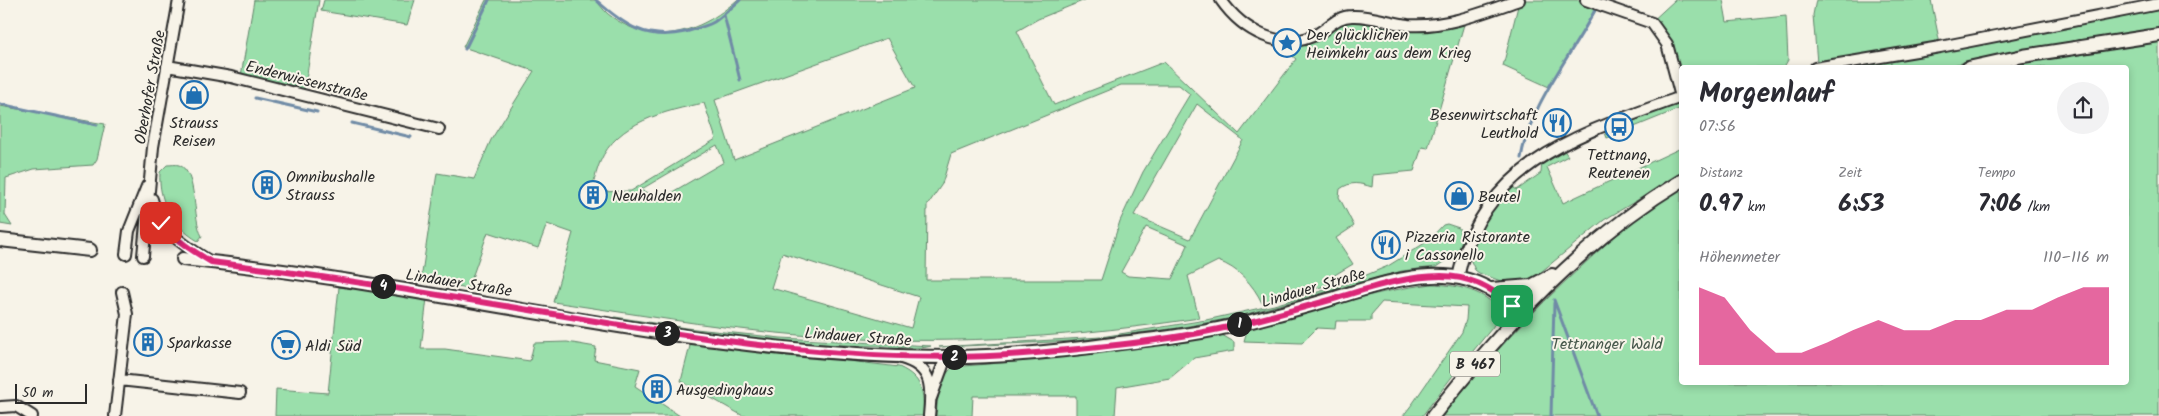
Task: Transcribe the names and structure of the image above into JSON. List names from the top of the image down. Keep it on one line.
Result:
{"streets":{"main road":["Lindauer Straße","B 467"],"street":["Enderwiesenstraße","Oberhofer Straße"]},"crossings":[["Enderwiesenstraße","Oberhofer Straße"],["Oberhofer Straße","Lindauer Straße"],["Lindauer Straße","B 467"]],"parks":["Tettnanger Wald"],"places":{"place":["Der glücklichen Heimkehr aus dem Krieg"],"shop":["Strauss Reisen","Beutel"],"restaurant":["Besenwirtschaft Leuthold","Pizzeria Ristorante i Cassonello"],"bus stop":["Tettnang, Reutenen"],"building":["Omnibushalle Strauss","Neuhalden","Sparkasse","Ausgedinghaus"],"supermarket":["Aldi Süd"]},"scale_bar":"50 m","page":{"heading":["Morgenlauf","07:56"],"stats":[["Distanz","0.97 km"],["Zeit","6:53"],["Tempo","7:06 /km"]],"chart":["Höhenmeter","110–116 m"],"pins":["4","1","3","2"],"scale":"50 m"}}
